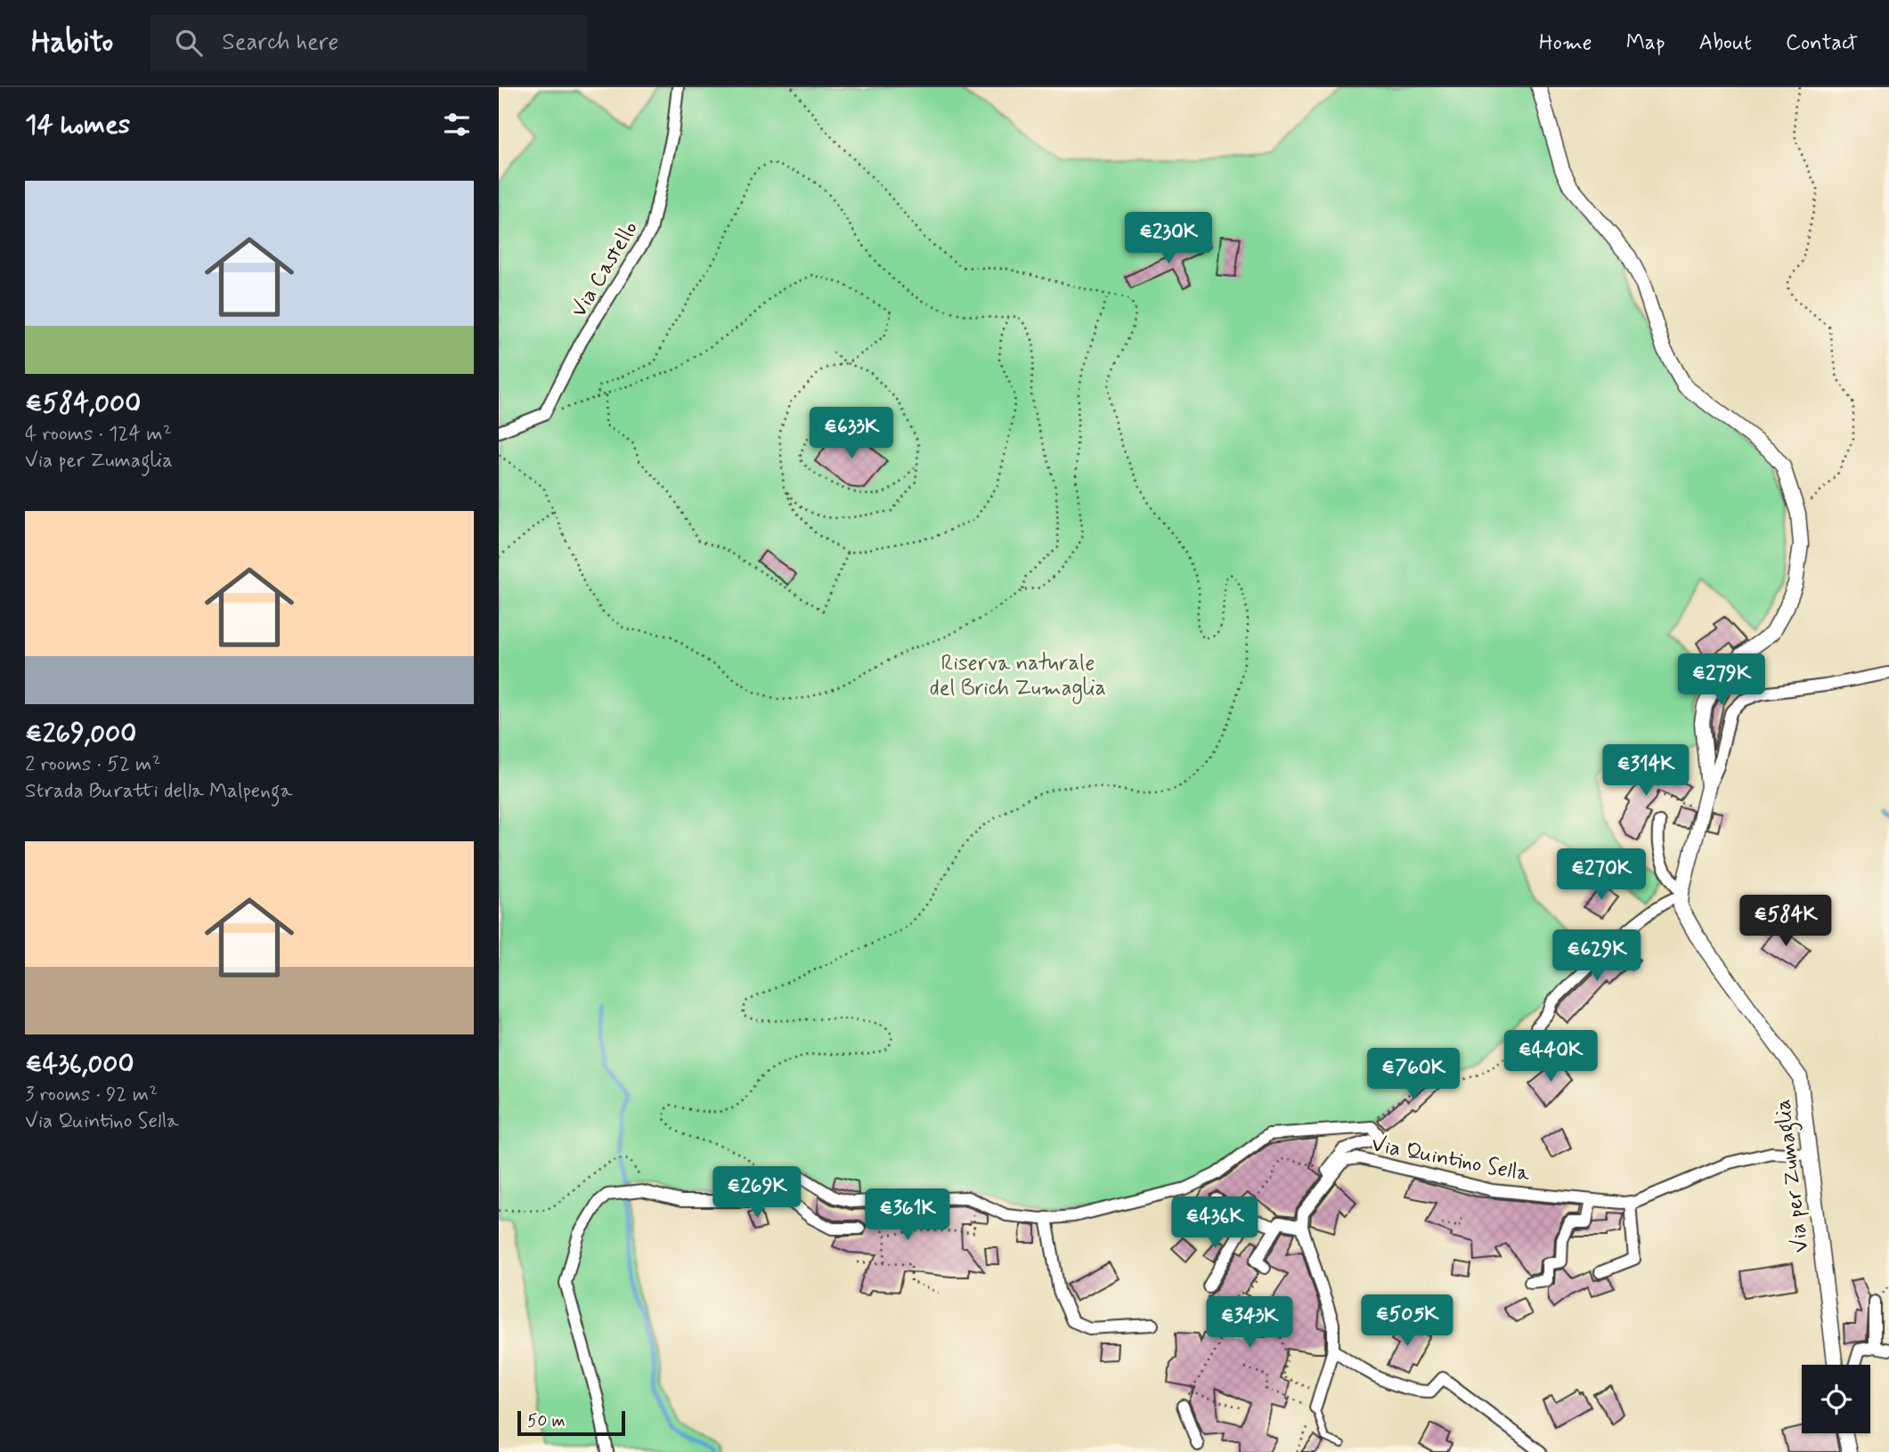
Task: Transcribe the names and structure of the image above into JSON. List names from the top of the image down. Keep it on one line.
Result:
{"streets":{"street":["Via Castello","Via Quintino Sella","Via per Zumaglia"]},"crossings":[["Via Quintino Sella","Via per Zumaglia"]],"parks":["Riserva naturale del Brich Zumaglia"],"scale_bar":"50 m","page":{"header":"Habito","search":"Search here","nav":["Home","Map","About","Contact"],"heading":"14 homes","list":[{"name":"€584,000","note":"4 rooms · 124 m² · Via per Zumaglia"},{"name":"€269,000","note":"2 rooms · 52 m² · Strada Buratti della Malpenga"},{"name":"€436,000","note":"3 rooms · 92 m² · Via Quintino Sella"}],"price":["€230K","€633K","€279K","€314K","€270K","€584K","€629K","€440K","€760K","€269K","€361K","€436K","€505K","€343K"],"scale":"50 m"}}
